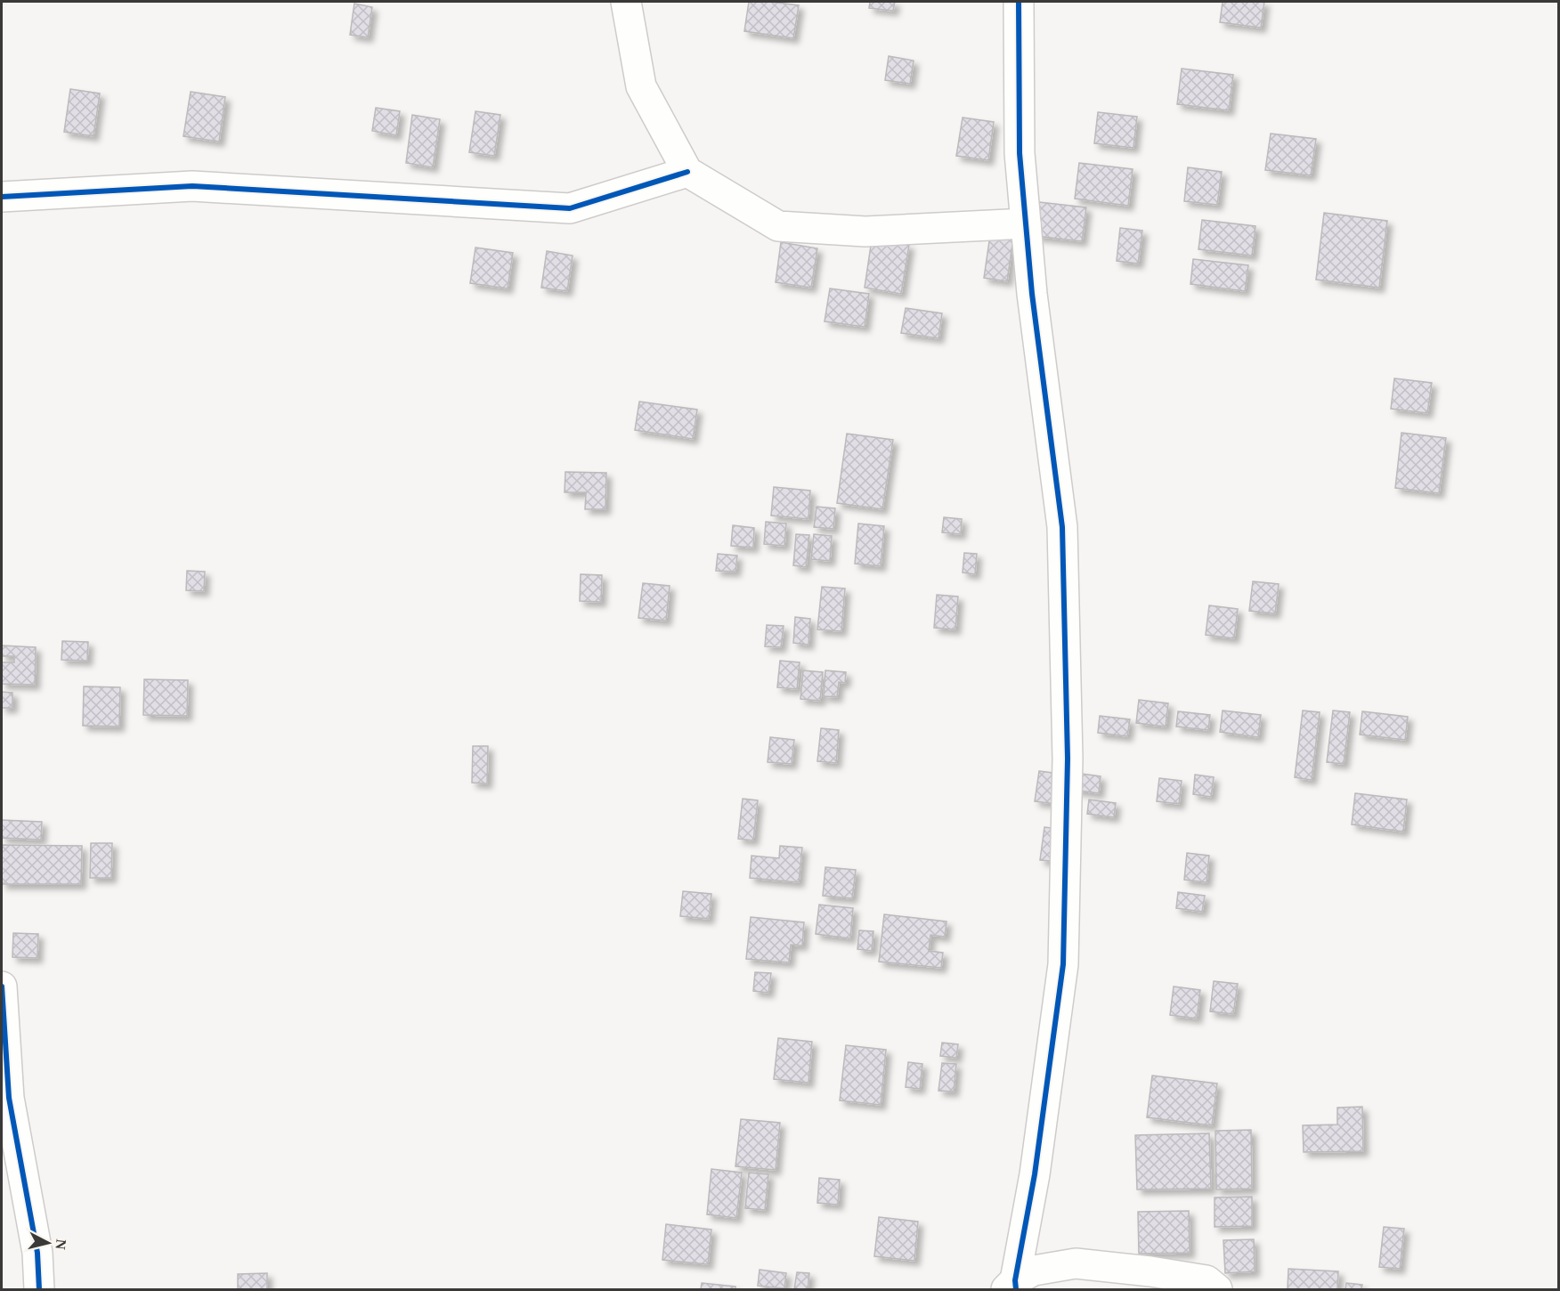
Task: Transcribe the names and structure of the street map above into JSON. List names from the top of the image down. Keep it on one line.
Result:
{"north":"right"}
